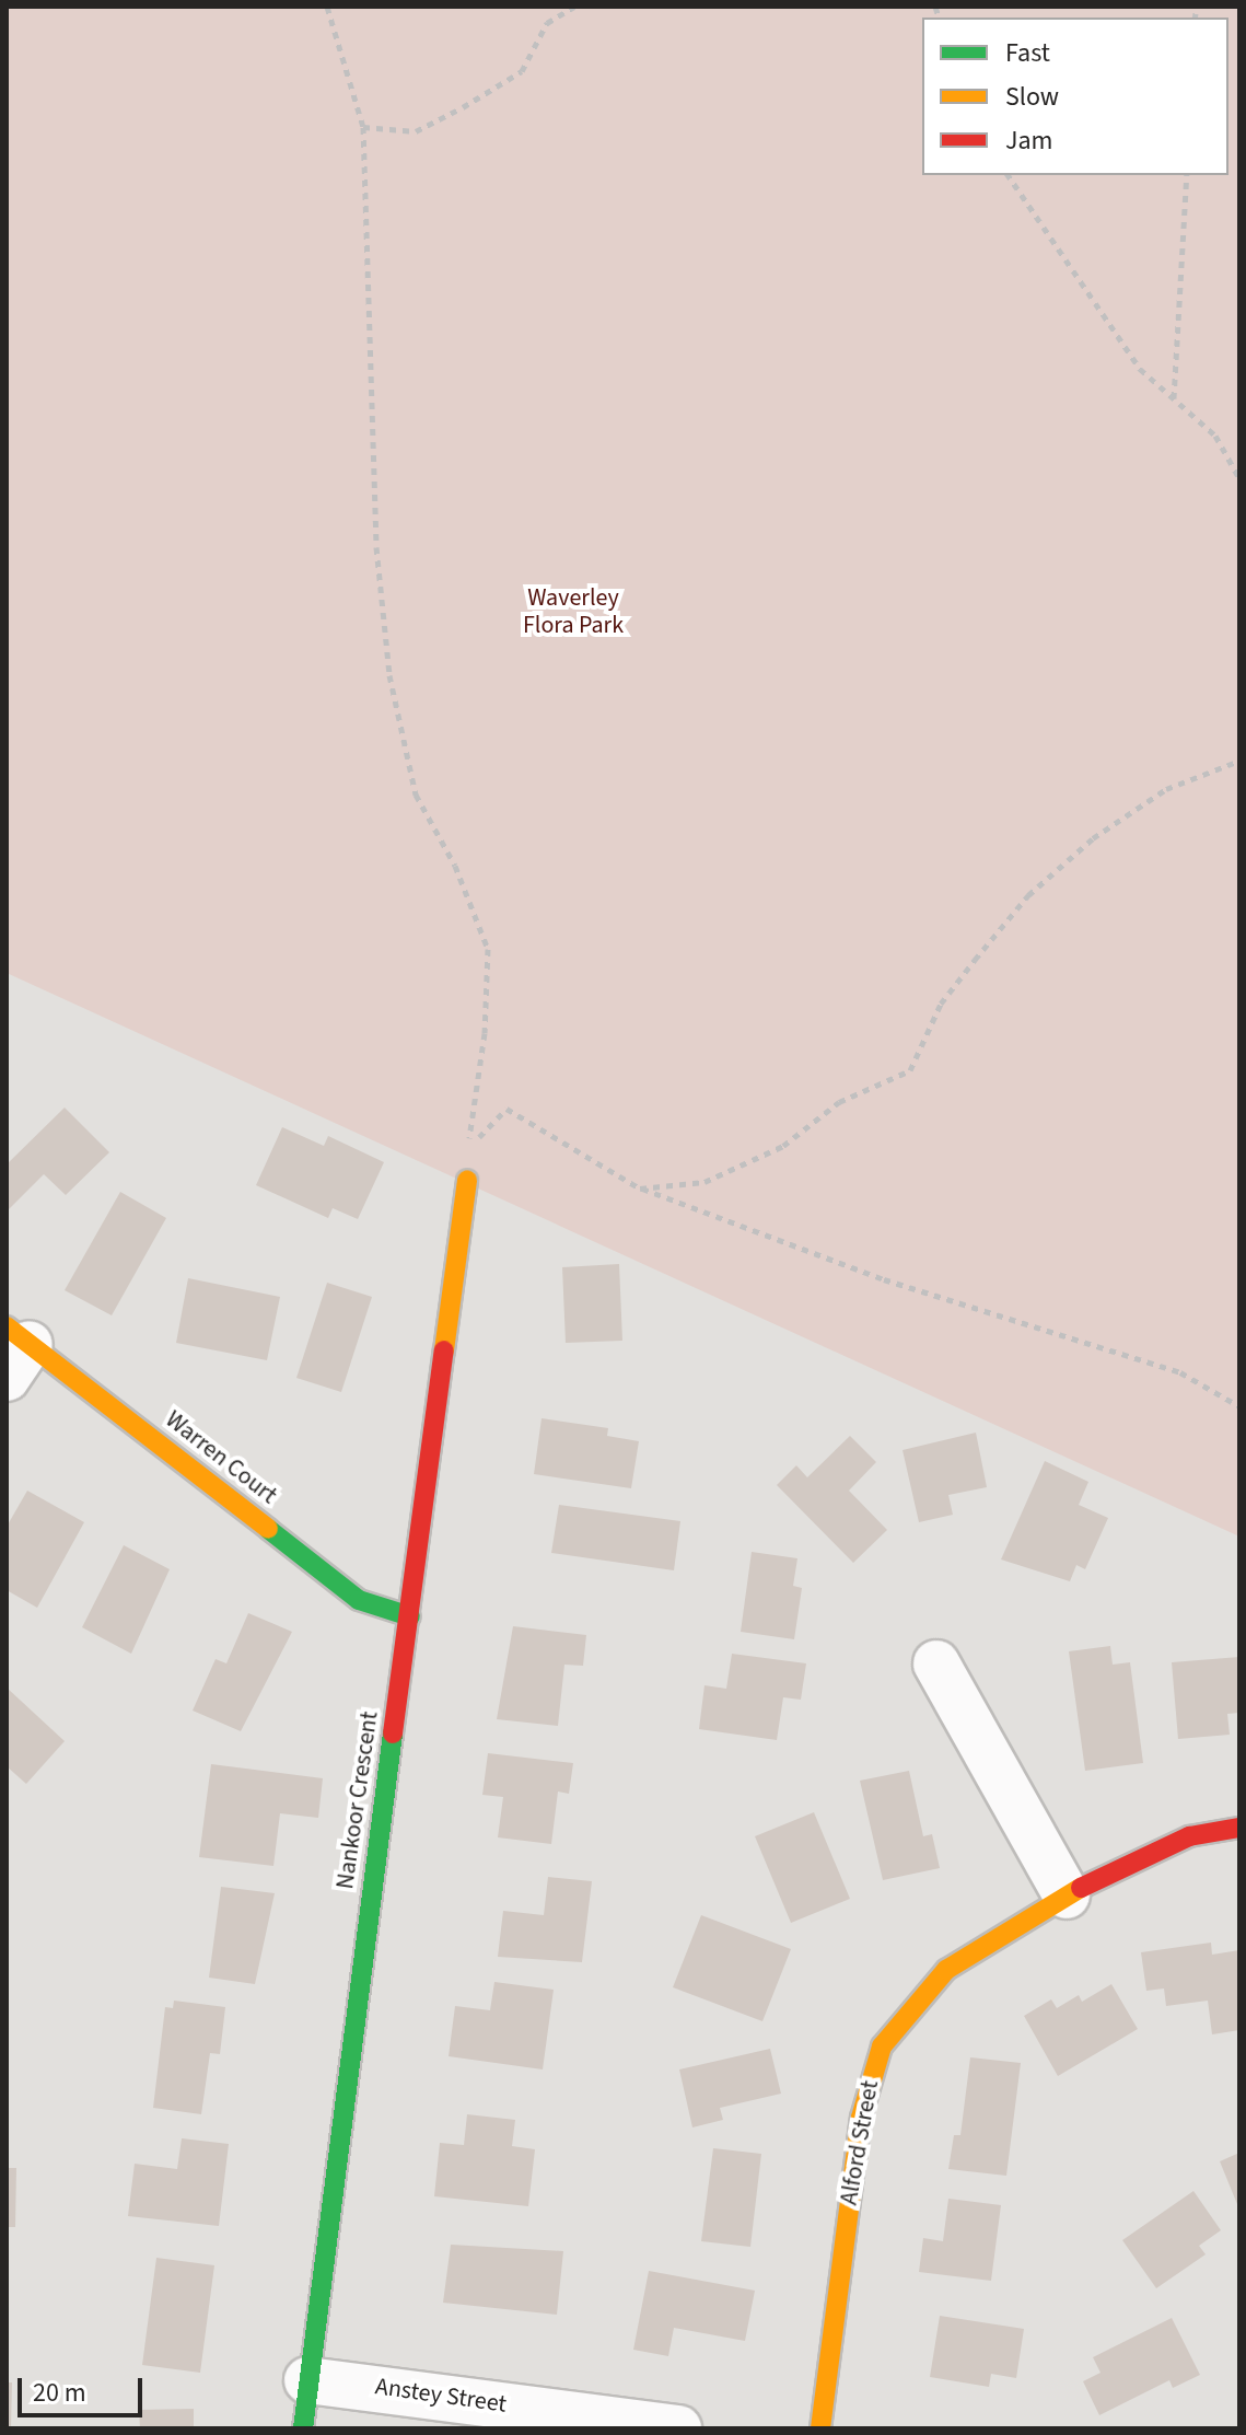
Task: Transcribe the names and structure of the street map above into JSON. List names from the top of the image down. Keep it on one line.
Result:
{"streets":{"street":["Warren Court","Nankoor Crescent","Alford Street","Anstey Street"]},"crossings":[["Warren Court","Nankoor Crescent"],["Nankoor Crescent","Anstey Street"]],"parks":["Waverley Flora Park"],"legend":["Fast","Slow","Jam"],"scale_bar":"20 m"}
